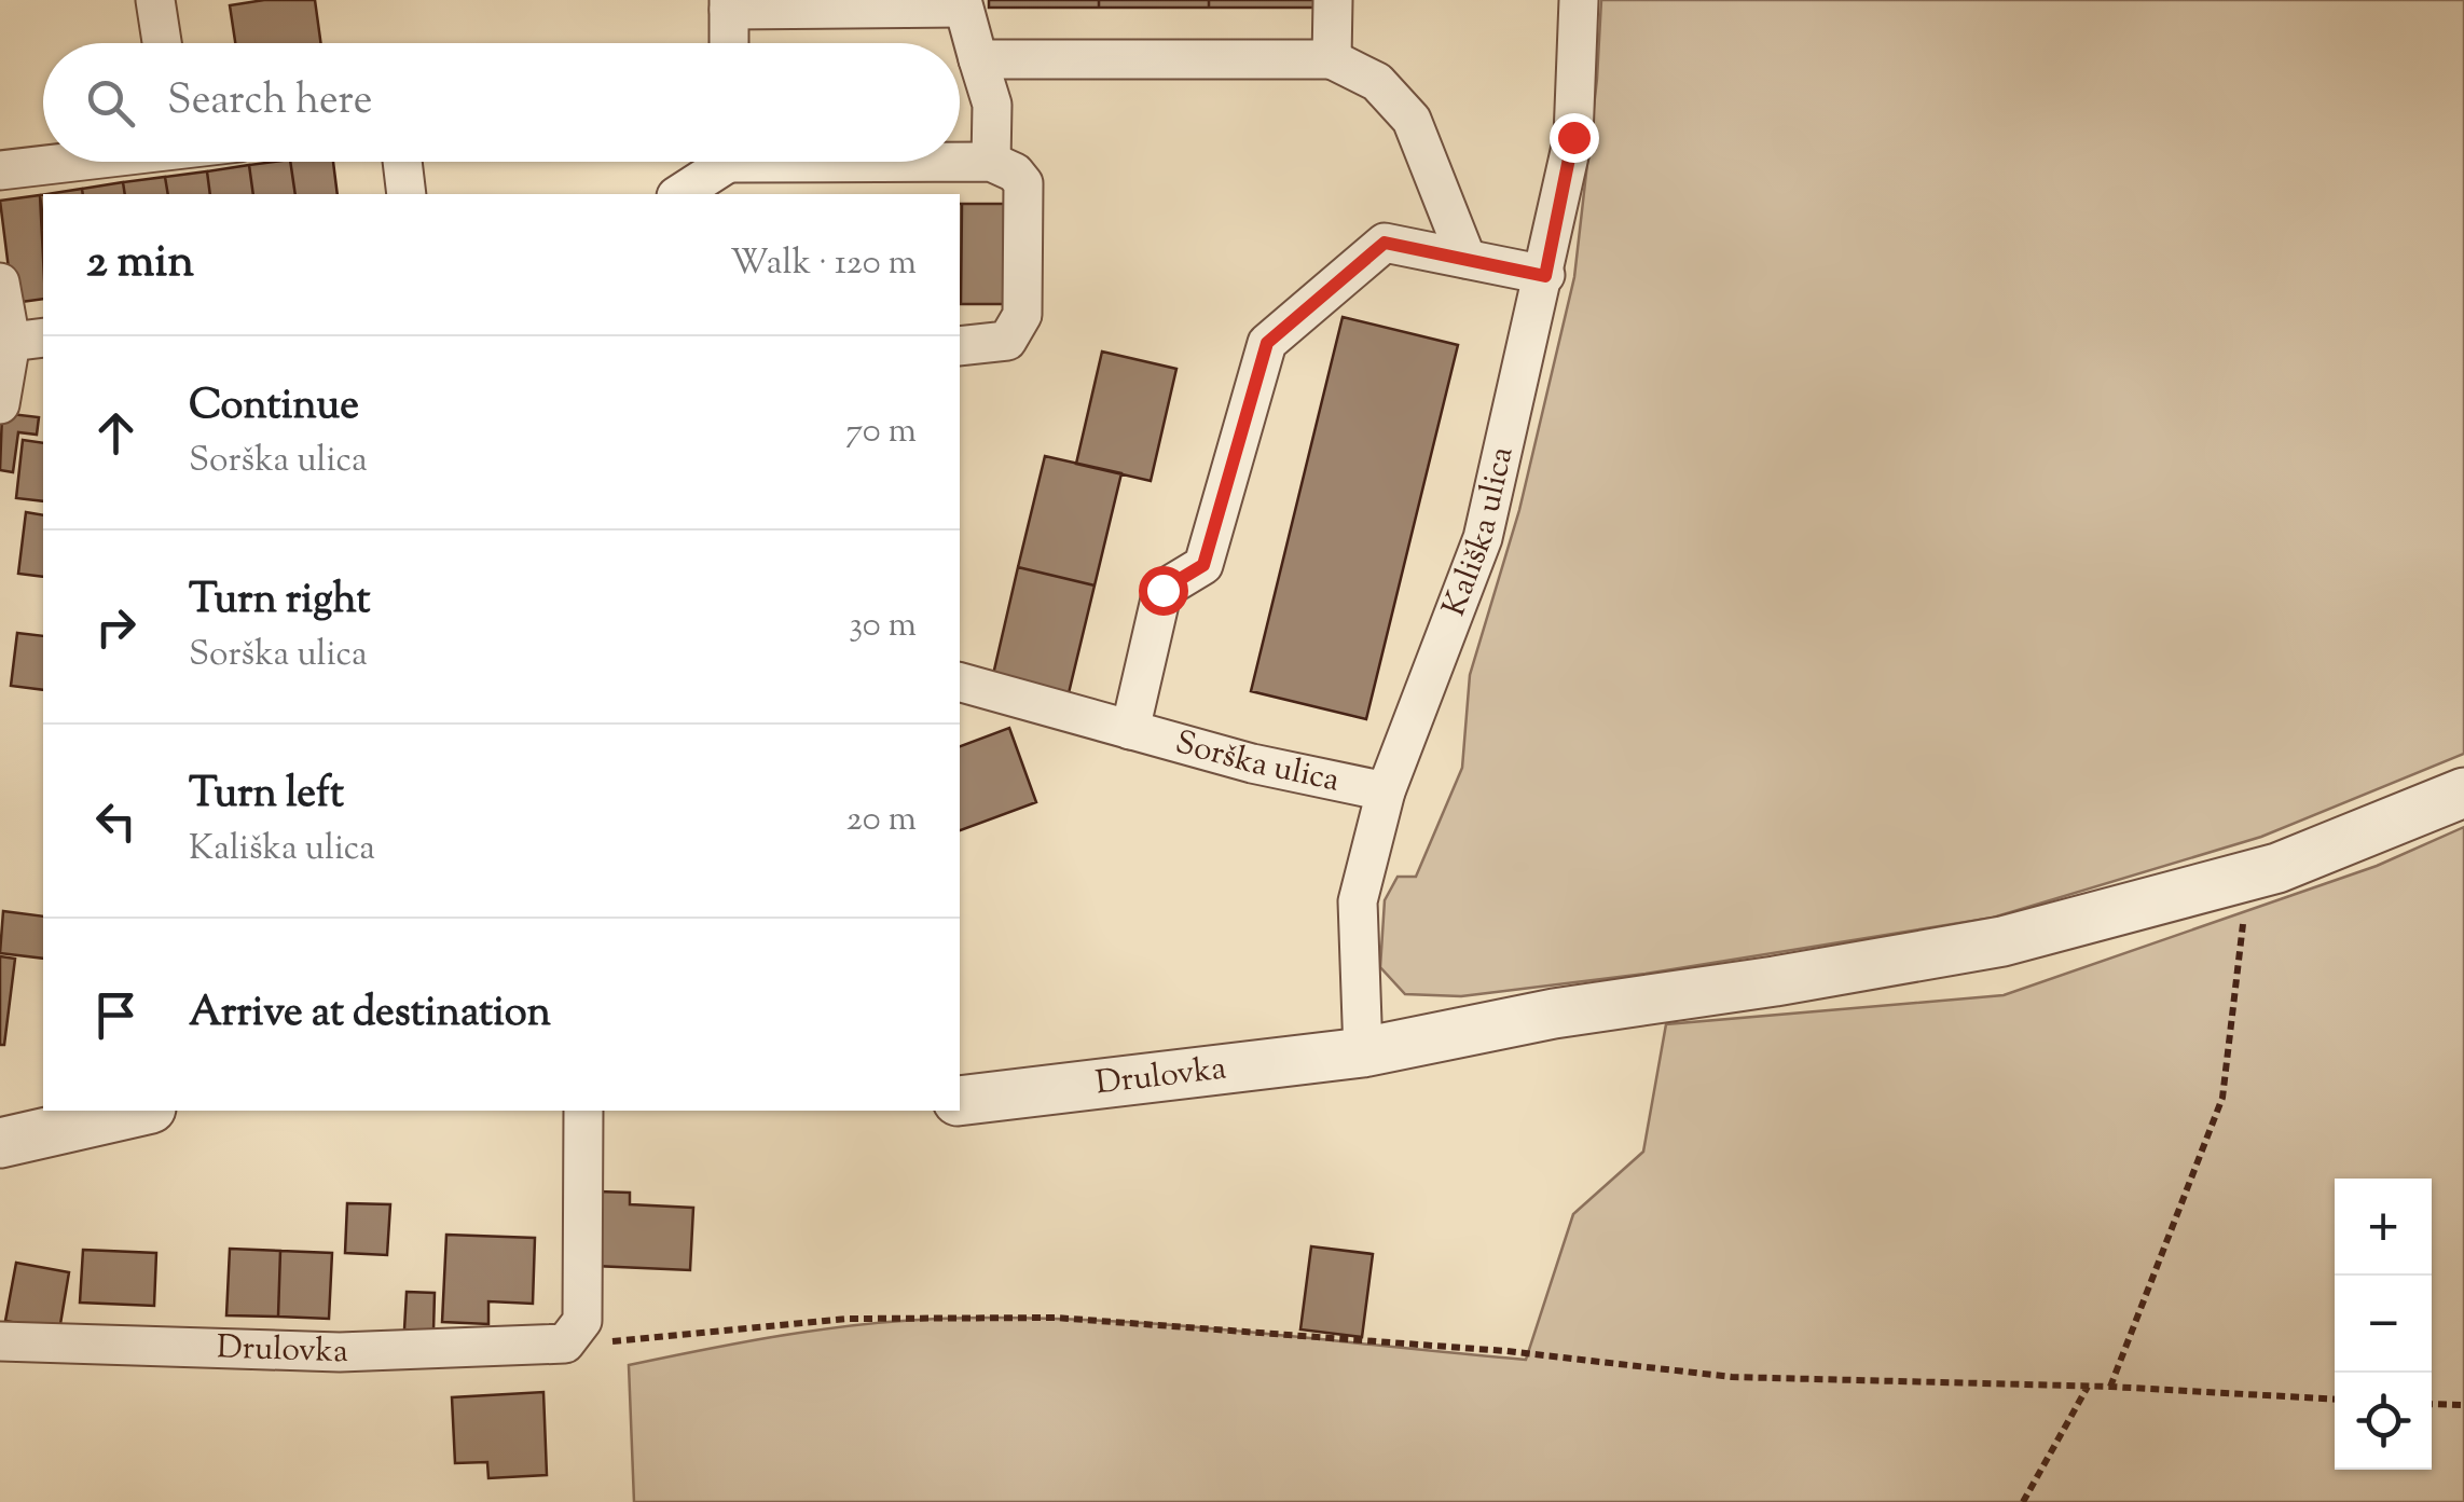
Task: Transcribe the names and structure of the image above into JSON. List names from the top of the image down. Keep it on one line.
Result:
{"streets":{"street":["Kališka ulica","Sorška ulica","Drulovka"]},"crossings":[["Kališka ulica","Sorška ulica"],["Kališka ulica","Drulovka"]],"page":{"search":"Search here","heading":["2 min","Walk · 120 m"],"list":[["Continue","Sorška ulica","70 m"],["Turn right","Sorška ulica","30 m"],["Turn left","Kališka ulica","20 m"],"Arrive at destination"],"map_buttons":["+","−"]}}
